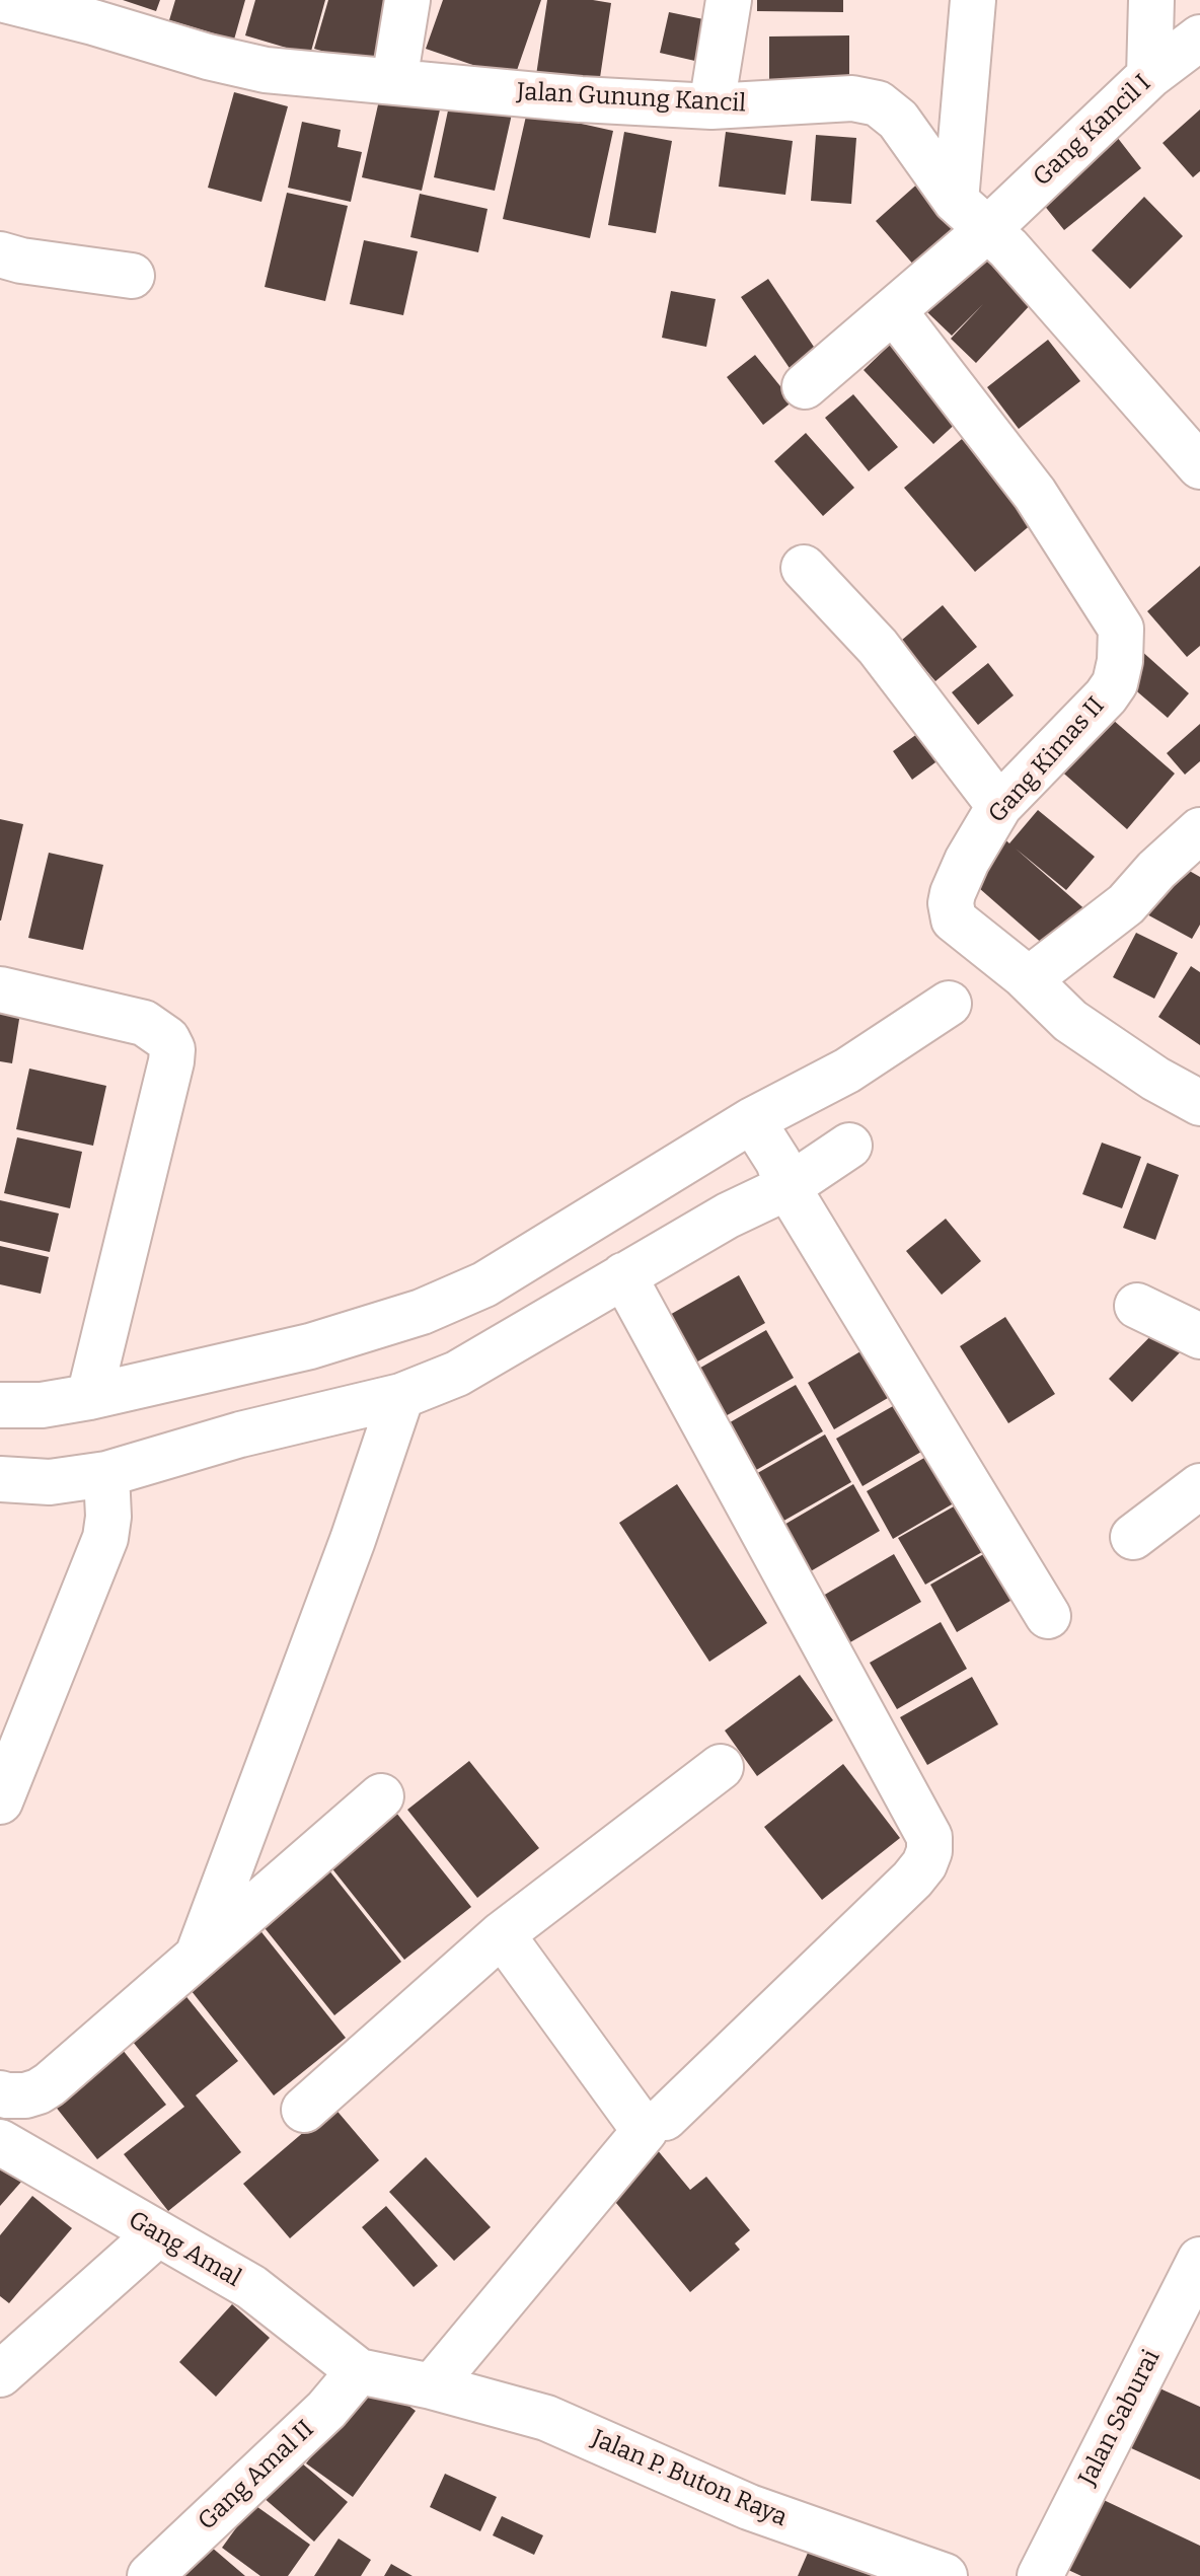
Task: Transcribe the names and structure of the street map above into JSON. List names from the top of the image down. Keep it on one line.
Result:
{"streets":{"street":["Jalan Gunung Kancil","Gang Kancil I","Gang Kimas II","Gang Amal","Jalan Saburai","Gang Amal II","Jalan P. Buton Raya"]},"crossings":[["Jalan Gunung Kancil","Gang Kancil I"],["Gang Kancil I","Gang Kimas II"],["Gang Amal","Gang Amal II"],["Gang Amal","Jalan P. Buton Raya"],["Gang Amal II","Jalan P. Buton Raya"]]}
